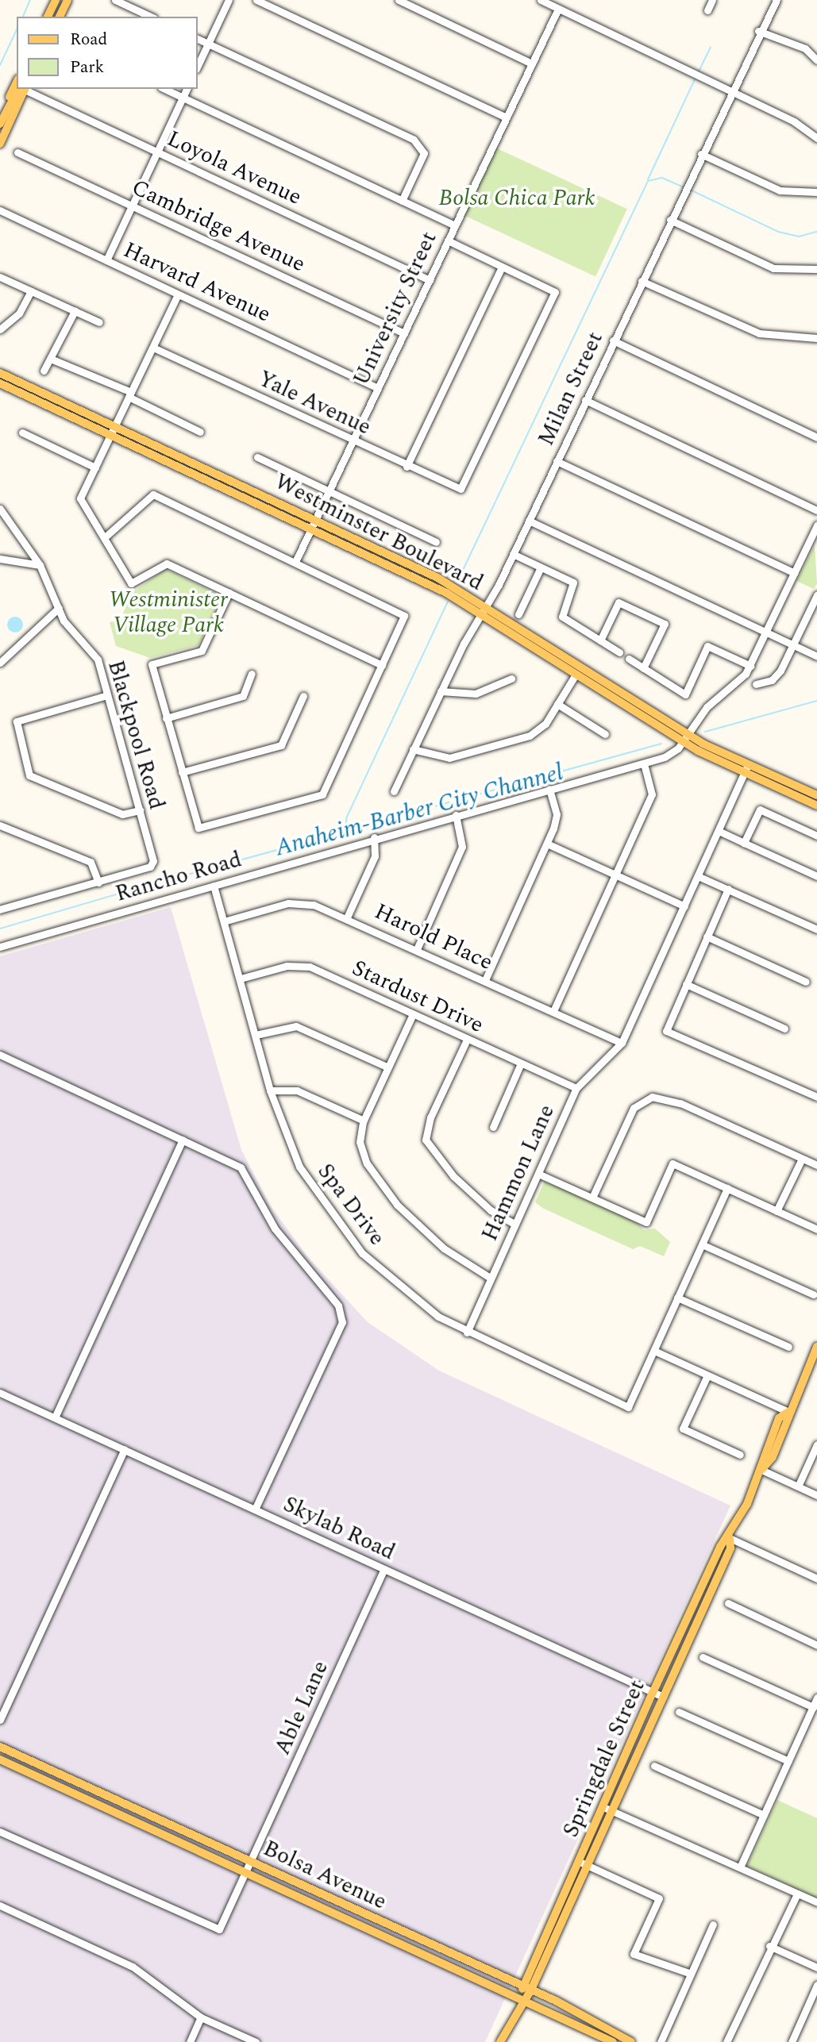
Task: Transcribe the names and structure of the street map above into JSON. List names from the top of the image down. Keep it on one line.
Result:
{"streets":{"main road":["Westminster Boulevard","Springdale Street","Bolsa Avenue"],"street":["Loyola Avenue","Cambridge Avenue","Harvard Avenue","University Street","Milan Street","Yale Avenue","Blackpool Road","Rancho Road","Harold Place","Stardust Drive","Hammon Lane","Spa Drive","Skylab Road","Able Lane"]},"crossings":[["Loyola Avenue","University Street"],["Cambridge Avenue","University Street"],["Harvard Avenue","University Street"],["University Street","Yale Avenue"],["University Street","Westminster Boulevard"],["Milan Street","Westminster Boulevard"],["Westminster Boulevard","Rancho Road"],["Rancho Road","Spa Drive"],["Harold Place","Hammon Lane"],["Harold Place","Spa Drive"],["Stardust Drive","Hammon Lane"],["Stardust Drive","Spa Drive"],["Hammon Lane","Spa Drive"],["Skylab Road","Able Lane"],["Skylab Road","Springdale Street"],["Able Lane","Bolsa Avenue"],["Springdale Street","Bolsa Avenue"]],"water":["Anaheim-Barber City Channel"],"parks":["Bolsa Chica Park","Westminister Village Park"],"legend":["Road","Park"]}
